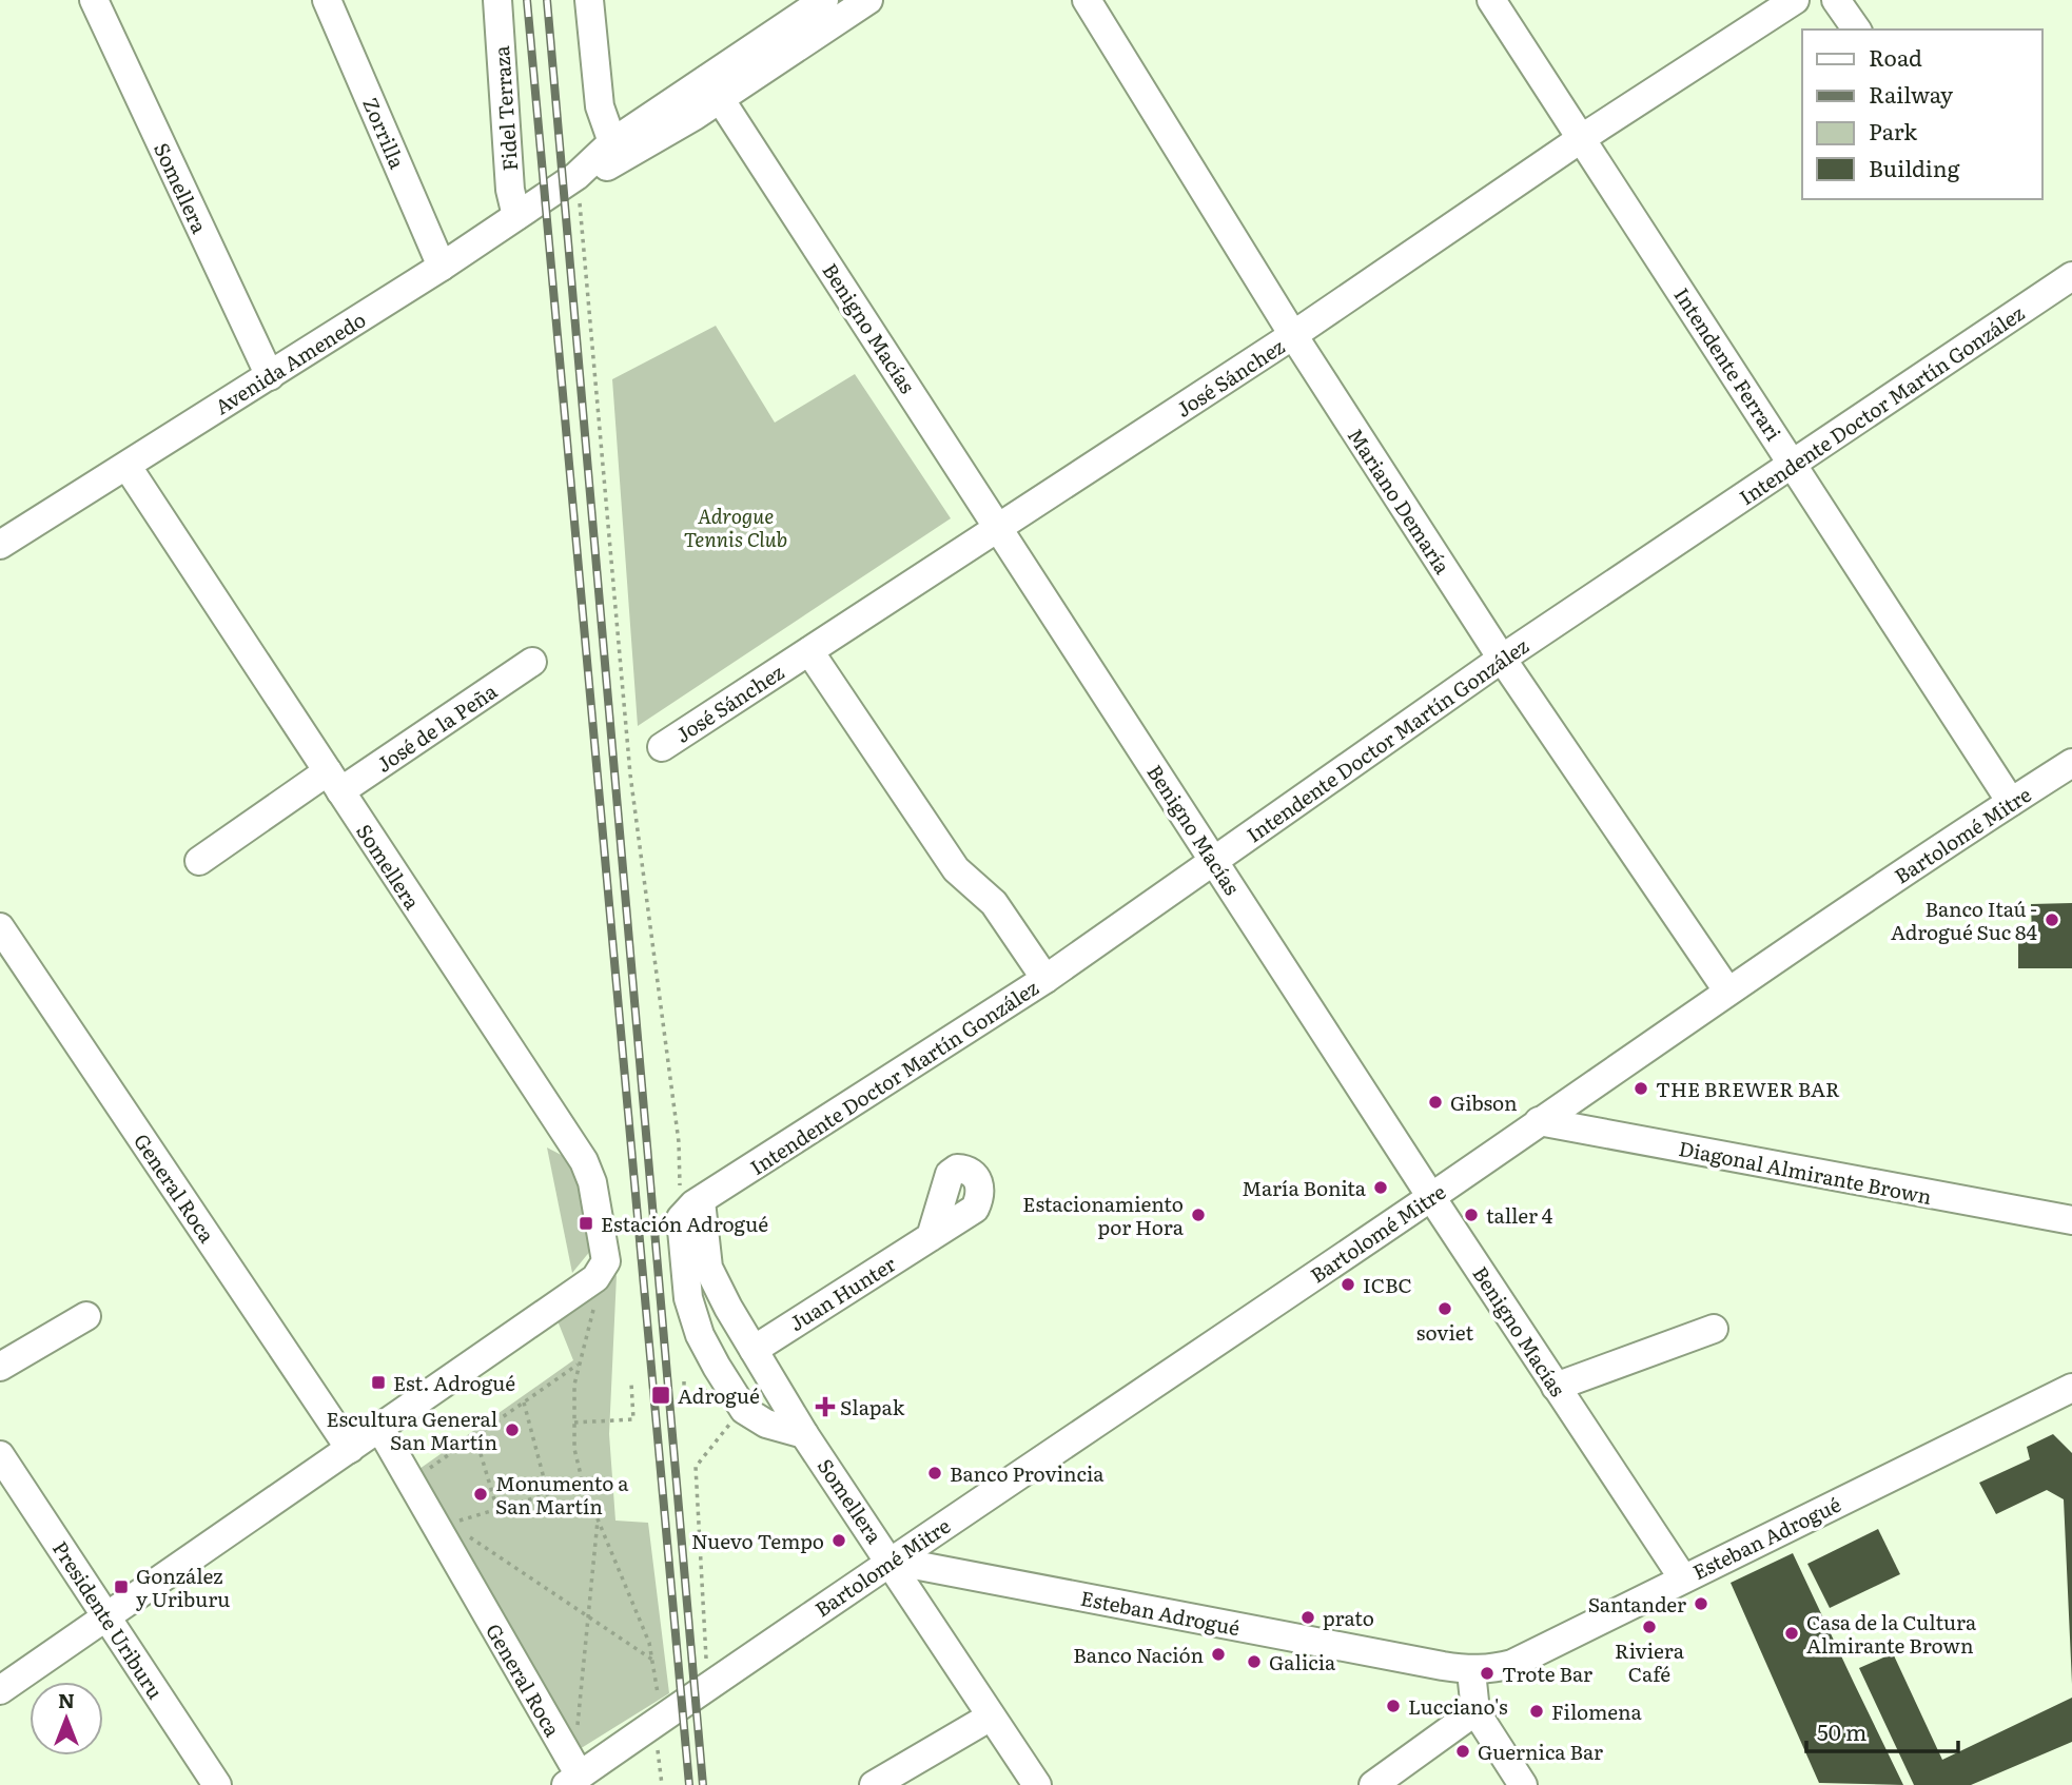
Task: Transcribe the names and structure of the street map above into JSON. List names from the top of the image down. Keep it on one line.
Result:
{"streets":{"street":["Fidel Terraza","Zorrilla","Somellera","Benigno Macías","Avenida Amenedo","Intendente Ferrari","José Sánchez","Intendente Doctor Martín González","Mariano Demaría","José de la Peña","Bartolomé Mitre","Diagonal Almirante Brown","General Roca","Juan Hunter","Esteban Adrogué","Presidente Uriburu"]},"crossings":[["Fidel Terraza","Avenida Amenedo"],["Zorrilla","Avenida Amenedo"],["Somellera","Avenida Amenedo"],["Somellera","Intendente Doctor Martín González"],["Somellera","José de la Peña"],["Somellera","Bartolomé Mitre"],["Somellera","General Roca"],["Somellera","Juan Hunter"],["Somellera","Esteban Adrogué"],["Benigno Macías","Avenida Amenedo"],["Benigno Macías","José Sánchez"],["Benigno Macías","Intendente Doctor Martín González"],["Benigno Macías","Bartolomé Mitre"],["Benigno Macías","Esteban Adrogué"],["Intendente Ferrari","José Sánchez"],["Intendente Ferrari","Intendente Doctor Martín González"],["Intendente Ferrari","Bartolomé Mitre"],["José Sánchez","Mariano Demaría"],["Intendente Doctor Martín González","Mariano Demaría"],["Mariano Demaría","Bartolomé Mitre"],["Bartolomé Mitre","Diagonal Almirante Brown"],["Bartolomé Mitre","General Roca"],["Bartolomé Mitre","Esteban Adrogué"]],"parks":["Adrogue Tennis Club"],"places":{"other":["Banco Itaú - Adrogué Suc 84","THE BREWER BAR","Gibson","María Bonita","Estacionamiento por Hora","taller 4","ICBC","soviet","Escultura General San Martín","Banco Provincia","Monumento a San Martín","Nuevo Tempo","Santander","prato","Riviera Café","Casa de la Cultura Almirante Brown","Banco Nación","Galicia","Trote Bar","Lucciano's","Filomena","Guernica Bar"],"transit":["Estación Adrogué","Est. Adrogué","Adrogué","González y Uriburu"],"health":["Slapak"]},"legend":["Road","Railway","Park","Building"],"scale_bar":"50 m","north":"top"}
